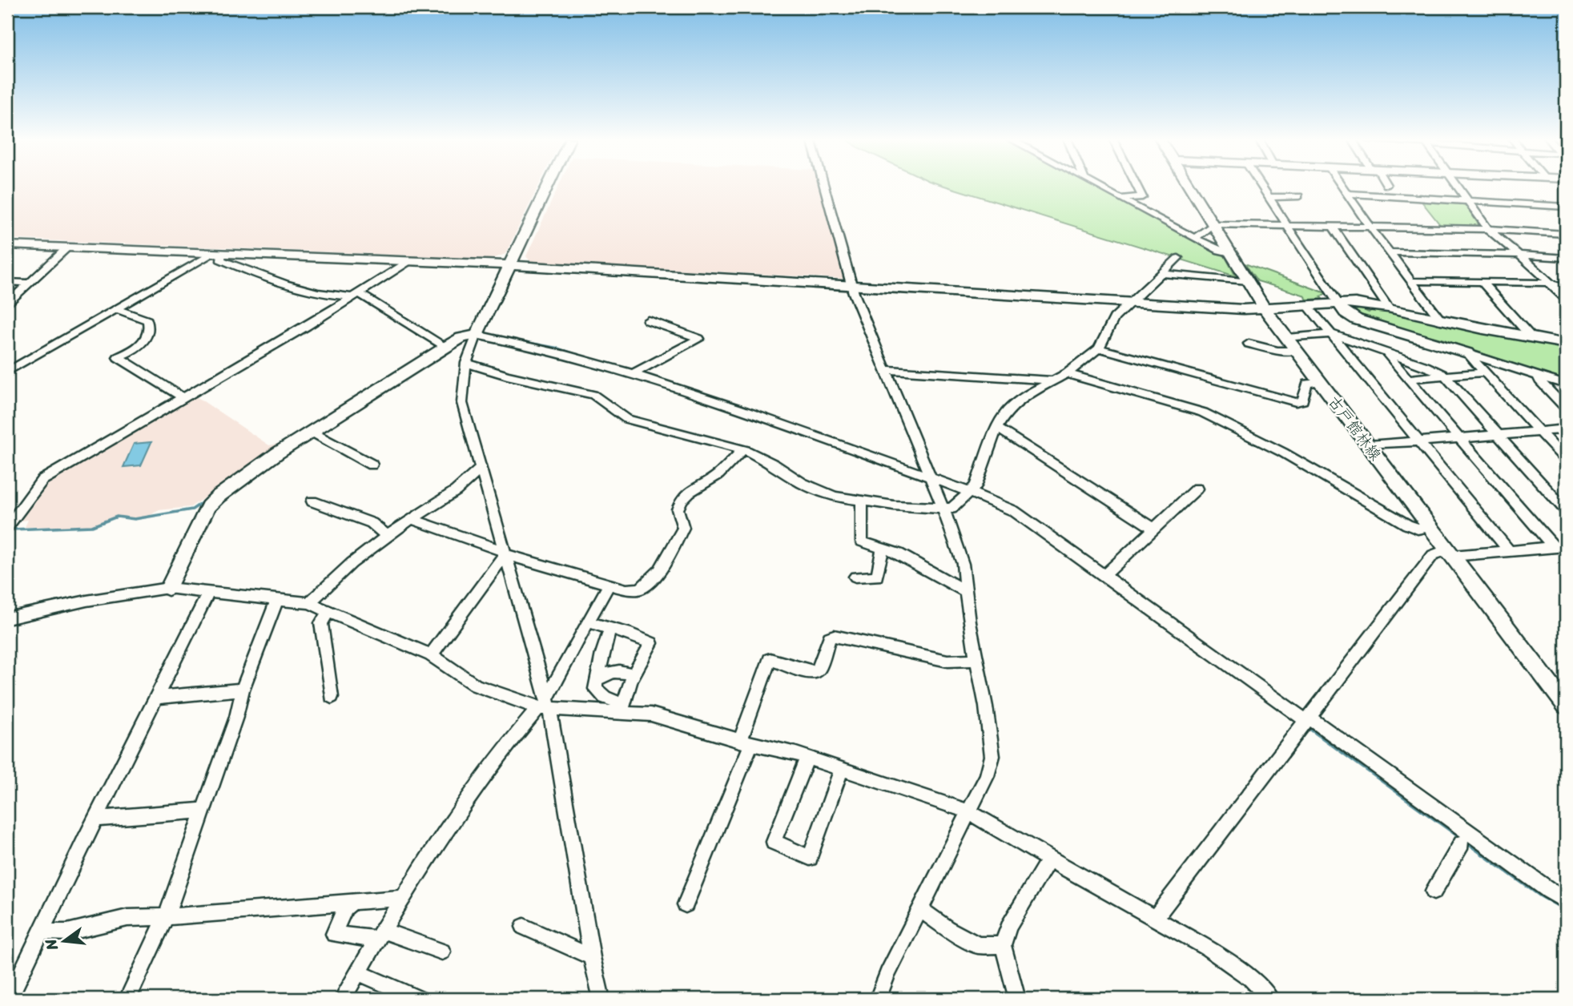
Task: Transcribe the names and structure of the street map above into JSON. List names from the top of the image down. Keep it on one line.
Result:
{"streets":{"street":["古戸館林線"]},"north":"left"}
